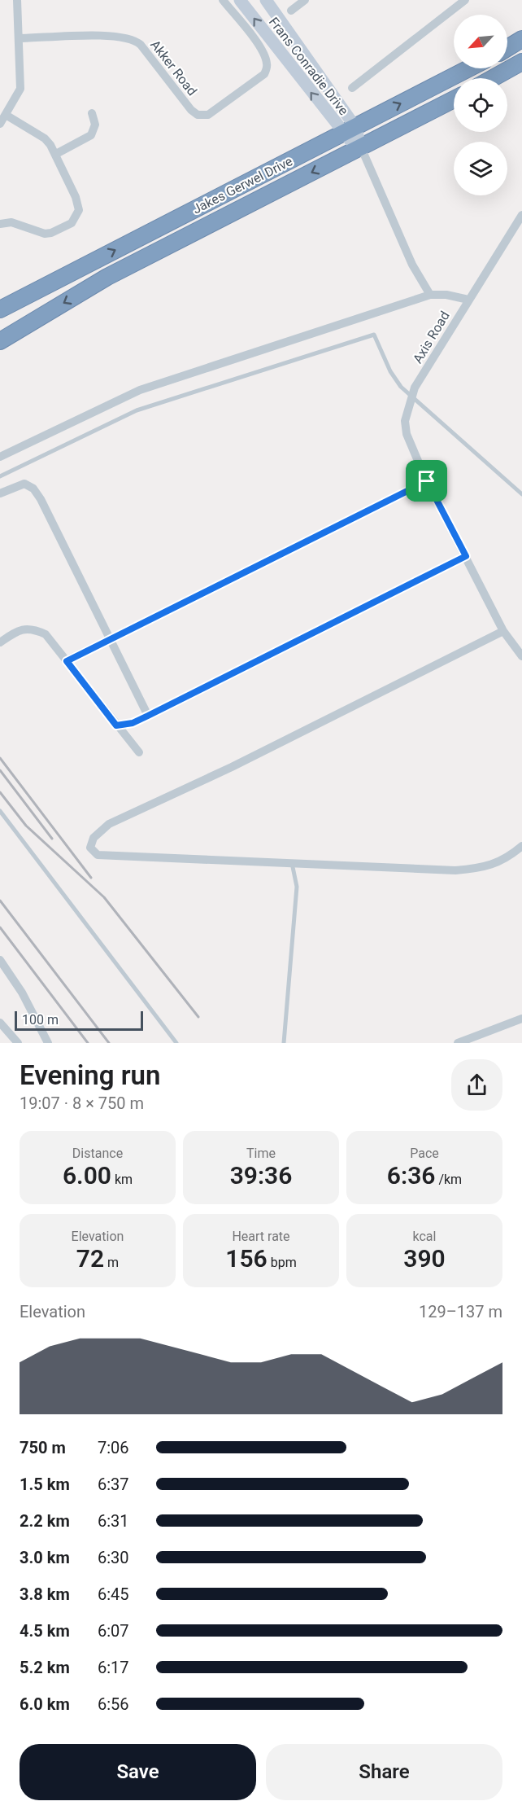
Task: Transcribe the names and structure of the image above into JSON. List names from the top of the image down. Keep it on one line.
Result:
{"streets":{"highway":["Jakes Gerwel Drive"],"main road":["Frans Conradie Drive"],"street":["Akker Road","Axis Road"]},"crossings":[["Frans Conradie Drive","Jakes Gerwel Drive"]],"scale_bar":"100 m","north":"bottom left","page":{"scale":"100 m","heading":["Evening run","19:07 · 8 × 750 m"],"stats":[["Distance","6.00 km"],["Time","39:36"],["Pace","6:36 /km"],["Elevation","72 m"],["Heart rate","156 bpm"],["kcal","390"]],"chart":["Elevation","129–137 m"],"list":[{"name":"750 m","note":"7:06"},{"name":"1.5 km","note":"6:37"},{"name":"2.2 km","note":"6:31"},{"name":"3.0 km","note":"6:30"},{"name":"3.8 km","note":"6:45"},{"name":"4.5 km","note":"6:07"},{"name":"5.2 km","note":"6:17"},{"name":"6.0 km","note":"6:56"}],"buttons":["Save","Share"]}}
